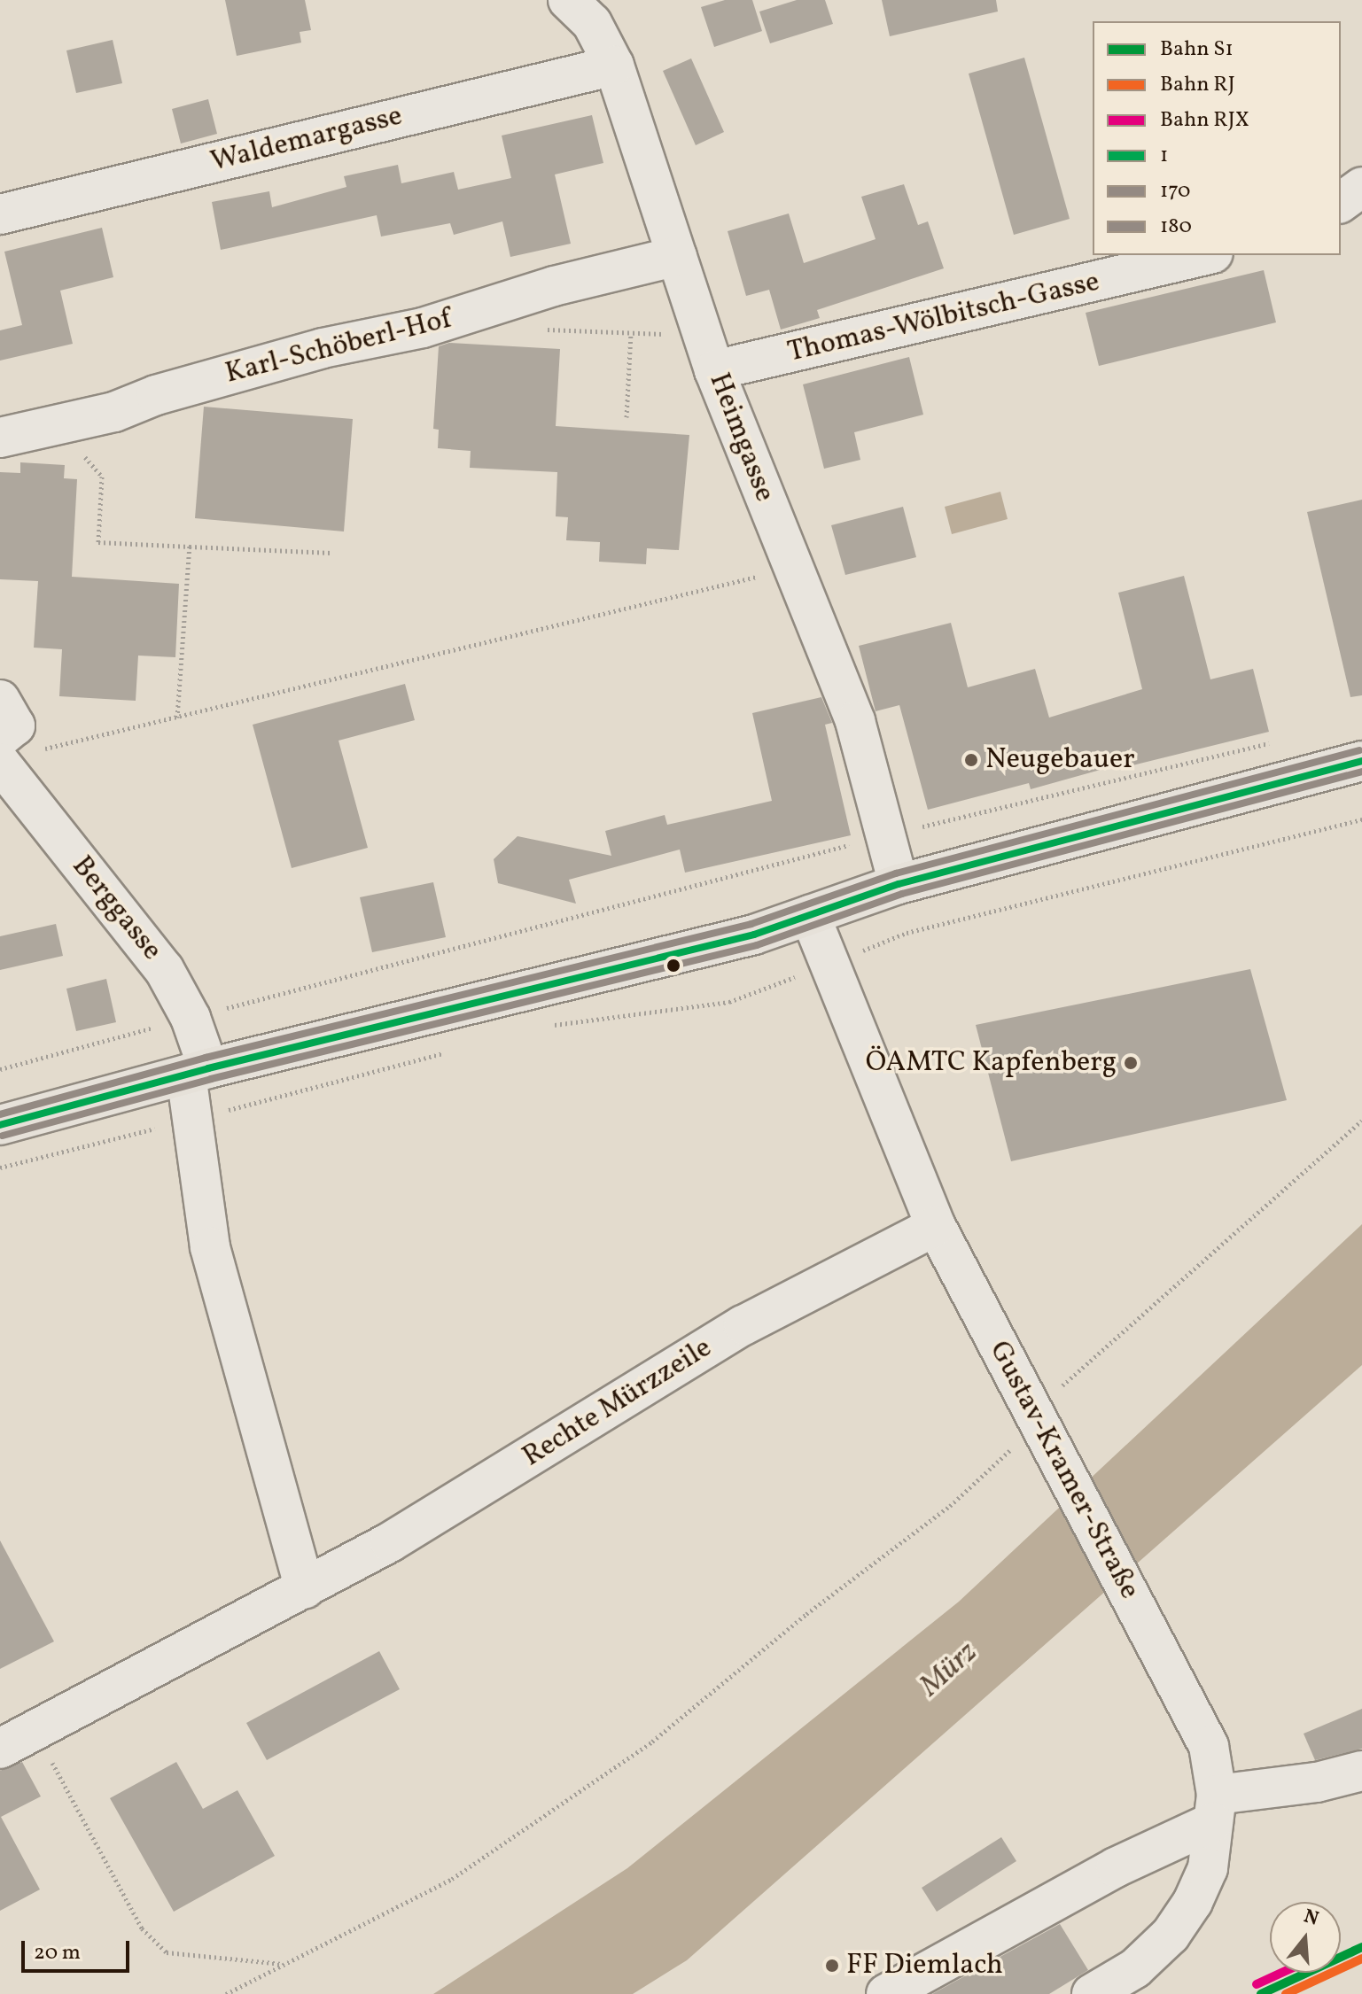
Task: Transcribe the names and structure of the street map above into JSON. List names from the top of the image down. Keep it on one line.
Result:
{"streets":{"street":["Waldemargasse","Thomas-Wölbitsch-Gasse","Karl-Schöberl-Hof","Heimgasse","Berggasse","Rechte Mürzzeile","Gustav-Kramer-Straße"]},"crossings":[["Waldemargasse","Heimgasse"],["Thomas-Wölbitsch-Gasse","Heimgasse"],["Karl-Schöberl-Hof","Heimgasse"],["Rechte Mürzzeile","Gustav-Kramer-Straße"]],"water":["Mürz"],"places":["Neugebauer","ÖAMTC Kapfenberg","FF Diemlach"],"lines":["transit line 180","transit line 1","transit line 170","rail line S1","rail line RJ","rail line RJX"],"legend":["Bahn S1","Bahn RJ","Bahn RJX","1","170","180"],"scale_bar":"20 m","north":"top"}
